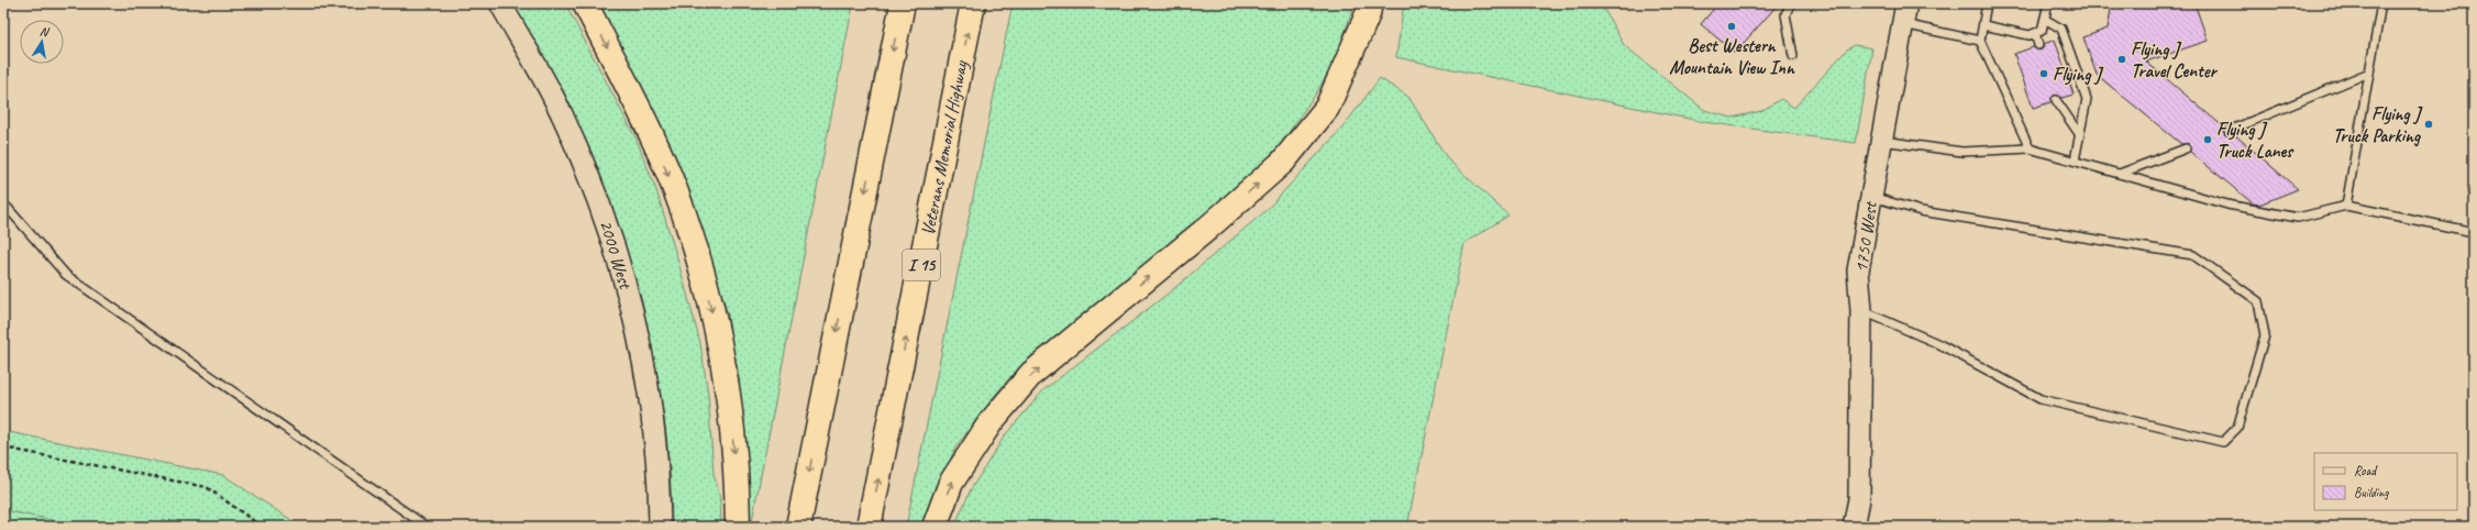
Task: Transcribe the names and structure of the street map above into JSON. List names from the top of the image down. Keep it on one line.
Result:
{"streets":{"highway":["Veterans Memorial Highway","I 15"],"street":["1750 West","2000 West"]},"places":["Best Western Mountain View Inn","Flying J Travel Center","Flying J","Flying J Truck Parking","Flying J Truck Lanes"],"legend":["Road","Building"],"north":"top"}
